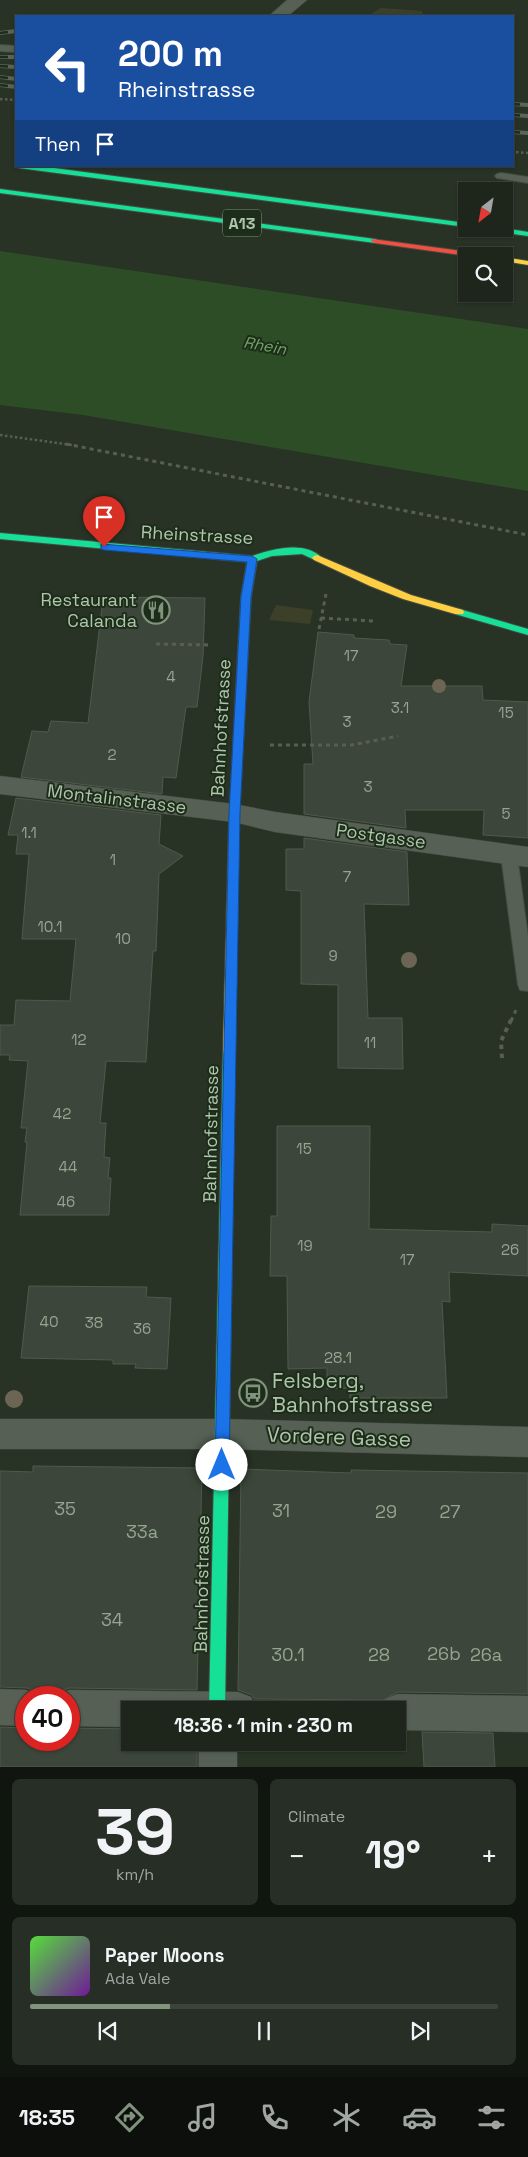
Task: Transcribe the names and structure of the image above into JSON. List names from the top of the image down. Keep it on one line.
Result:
{"streets":{"main road":["A13","Rheinstrasse","Bahnhofstrasse"],"street":["Montalinstrasse","Postgasse","Vordere Gasse"]},"crossings":[["Rheinstrasse","Bahnhofstrasse"],["Bahnhofstrasse","Montalinstrasse"],["Bahnhofstrasse","Postgasse"],["Bahnhofstrasse","Vordere Gasse"],["Montalinstrasse","Postgasse"]],"water":["Rhein"],"places":{"restaurant":["Restaurant Calanda"],"bus stop":["Felsberg, Bahnhofstrasse"]},"house_numbers":["17","4","3.1","15","3","2","3","5","1.1","1","7","10.1","10","9","12","11","42","15","44","46","19","26","17","40","38","36","28.1","35","31","29","27","33a","34","26b","30.1","28","26a"],"north":"bottom left","page":{"turn":["200 m","Rheinstrasse"],"then":"Then","limit":"40","trip":"18:36 · 1 min · 230 m","tile":[["39","km/h"],"Climate"],"heat":["−","19°","+"],"song":["Paper Moons","Ada Vale"],"tabs":"18:35"}}
